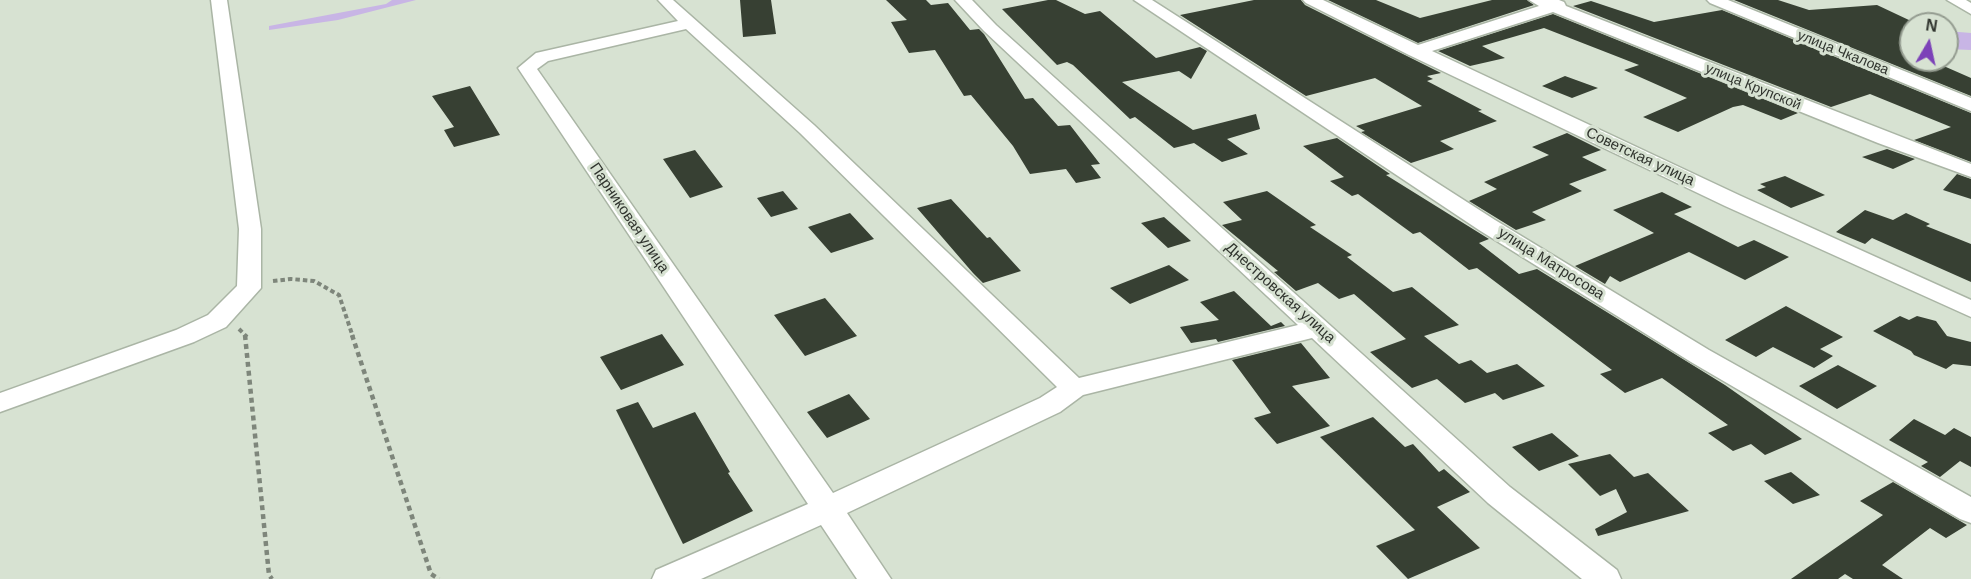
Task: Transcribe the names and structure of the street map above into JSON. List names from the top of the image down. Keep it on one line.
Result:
{"streets":{"street":["улица Чкалова","улица Крупской","Советская улица","Парниковая улица","улица Матросова","Днестровская улица"]},"north":"top"}
